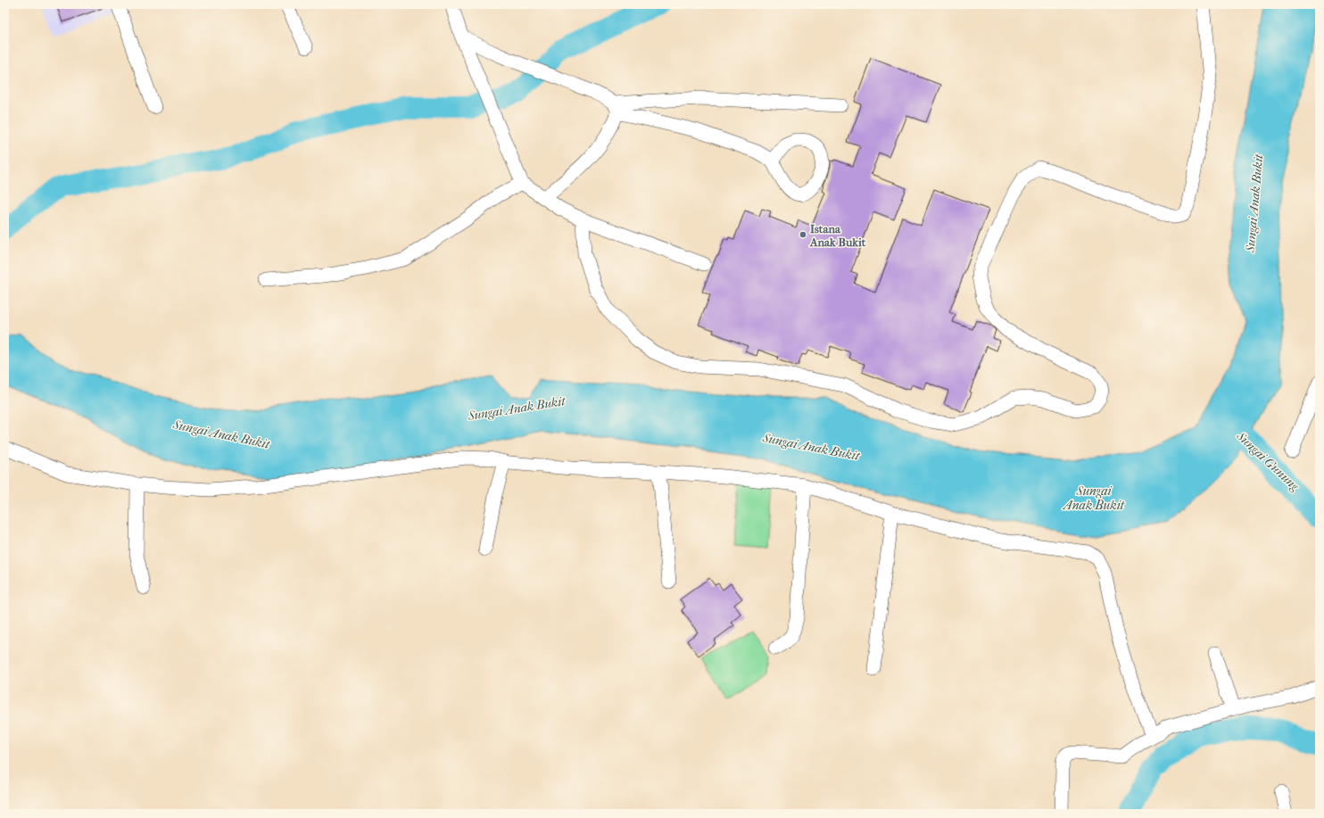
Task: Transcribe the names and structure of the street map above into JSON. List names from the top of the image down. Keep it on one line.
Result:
{"water":["Sungai Anak Bukit","Sungai Gunung"],"places":["Istana Anak Bukit"]}
